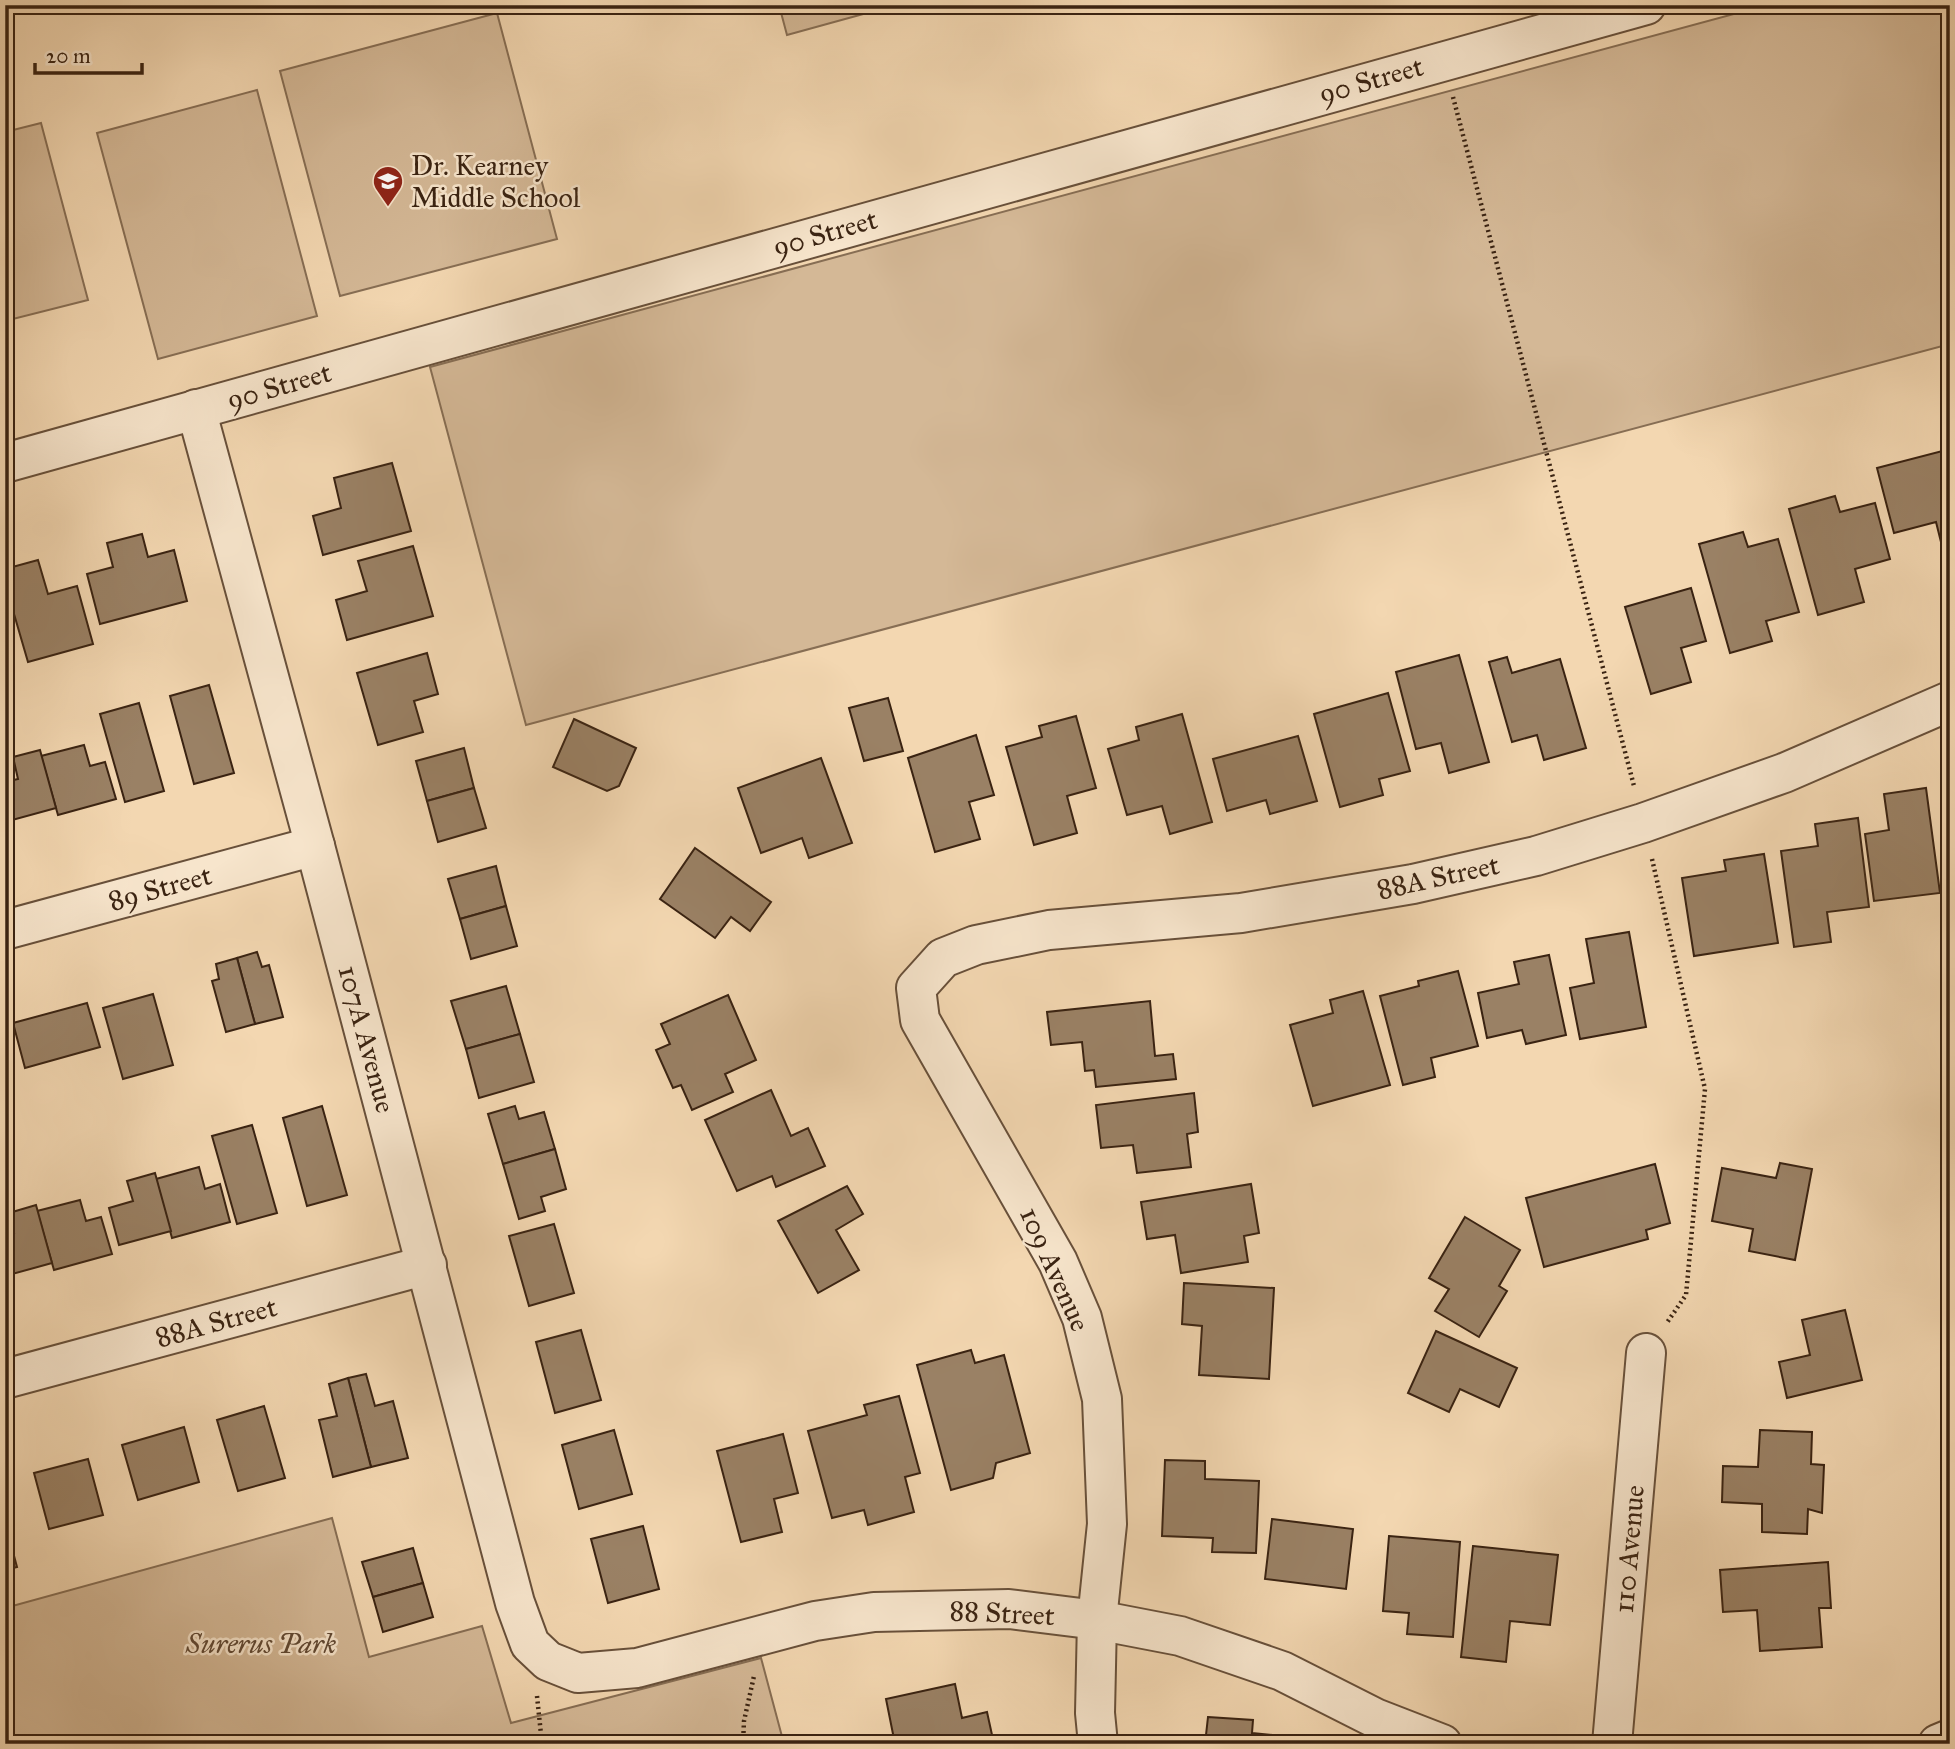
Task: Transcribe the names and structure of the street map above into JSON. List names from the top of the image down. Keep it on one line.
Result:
{"streets":{"street":["90 Street","88A Street","89 Street","107A Avenue","109 Avenue","110 Avenue","88 Street"]},"crossings":[["90 Street","107A Avenue"],["88A Street","107A Avenue"],["88A Street","109 Avenue"],["89 Street","107A Avenue"],["107A Avenue","88 Street"],["109 Avenue","88 Street"]],"parks":["Surerus Park"],"places":{"school or university":["Dr. Kearney Middle School"]},"scale_bar":"20 m"}
